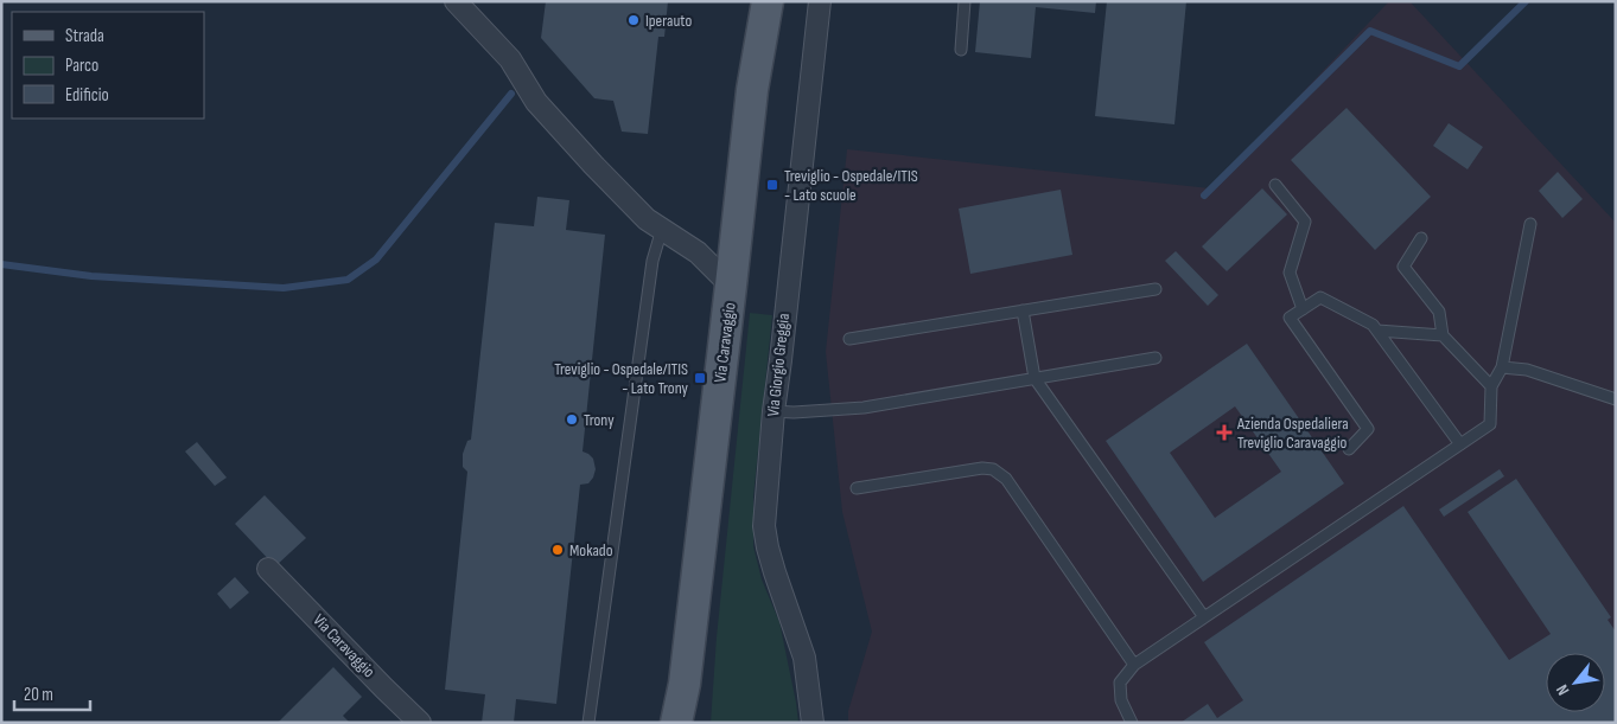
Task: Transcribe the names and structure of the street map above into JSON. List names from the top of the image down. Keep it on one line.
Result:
{"streets":{"main road":["Via Caravaggio"],"street":["Via Giorgio Greggia"]},"places":{"other":["Iperauto","Trony","Mokado"],"transit":["Treviglio - Ospedale/ITIS - Lato scuole","Treviglio - Ospedale/ITIS - Lato Trony"],"health":["Azienda Ospedaliera Treviglio Caravaggio"]},"legend":["Strada","Parco","Edificio"],"scale_bar":"20 m","north":"bottom left"}
